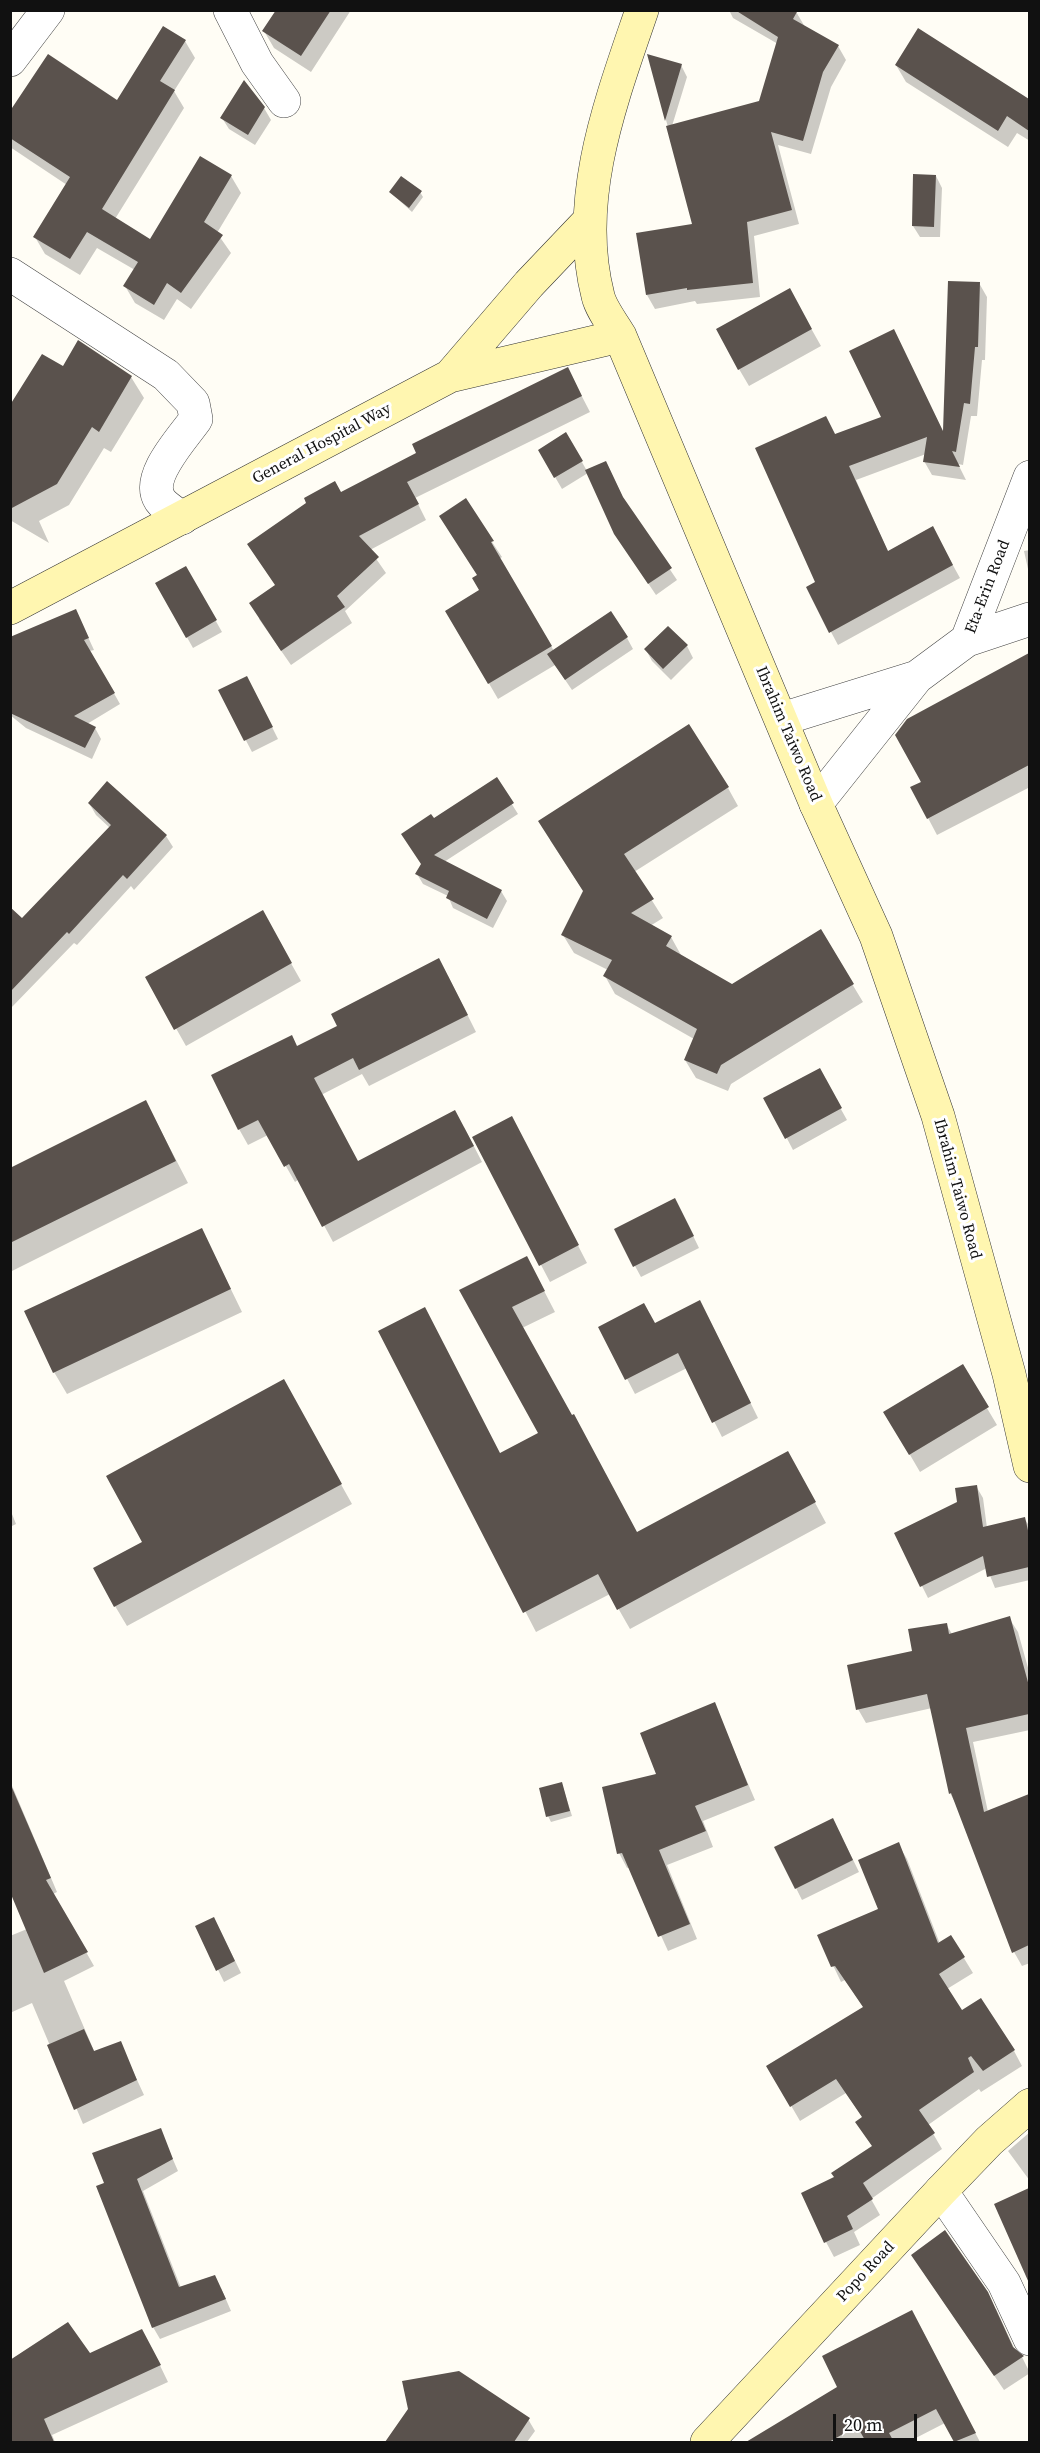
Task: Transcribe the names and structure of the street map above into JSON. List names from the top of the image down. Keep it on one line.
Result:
{"streets":{"main road":["General Hospital Way","Ibrahim Taiwo Road","Popo Road"],"street":["Eta-Erin Road"]},"crossings":[["General Hospital Way","Ibrahim Taiwo Road"],["Eta-Erin Road","Ibrahim Taiwo Road"]],"scale_bar":"20 m"}
